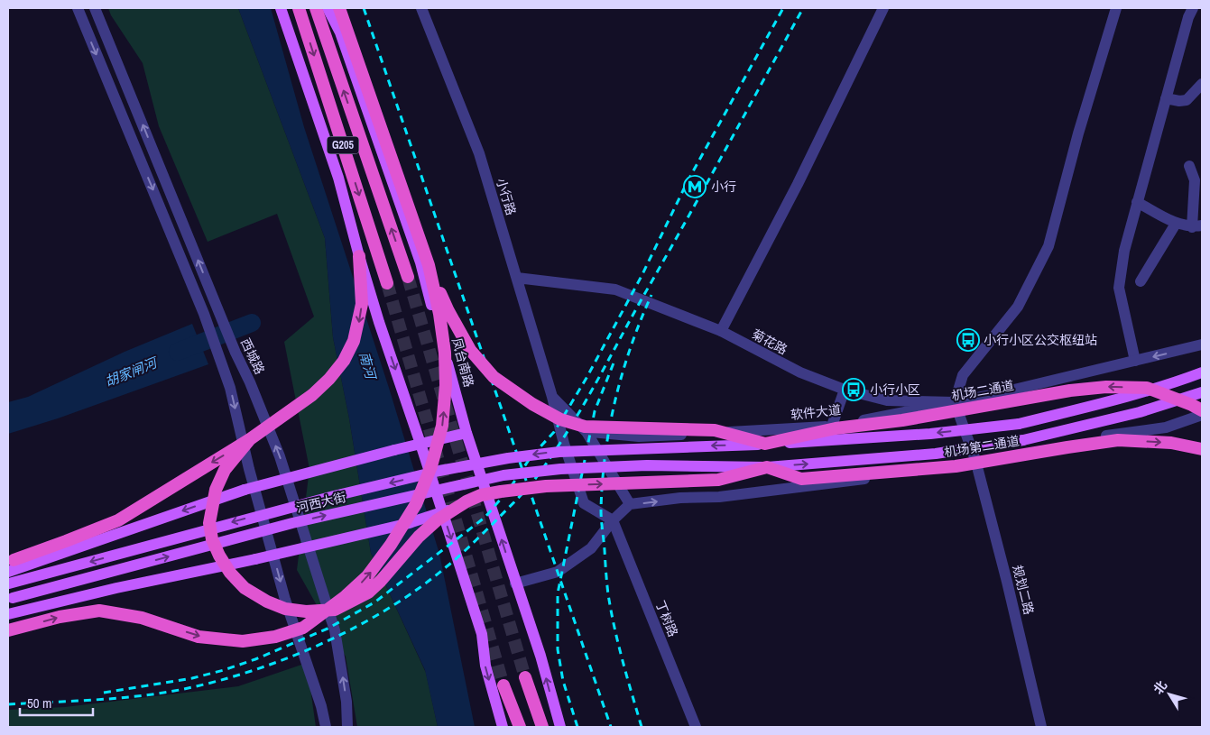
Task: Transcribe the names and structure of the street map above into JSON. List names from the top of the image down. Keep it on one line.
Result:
{"streets":{"highway":["G205","机场二通道","机场第二通道"],"main road":["凤台南路","河西大街"],"street":["小行路","菊花路","西城路","软件大道","规划二路","丁树路"]},"crossings":[["小行路","菊花路"],["小行路","软件大道"],["小行路","丁树路"],["菊花路","软件大道"],["机场二通道","河西大街"],["机场第二通道","河西大街"]],"one_way":["机场二通道","机场第二通道"],"water":["南河","胡家闸河"],"places":{"metro station":["小行"],"bus stop":["小行小区公交枢纽站","小行小区"]},"scale_bar":"50 m","north":"top left"}
